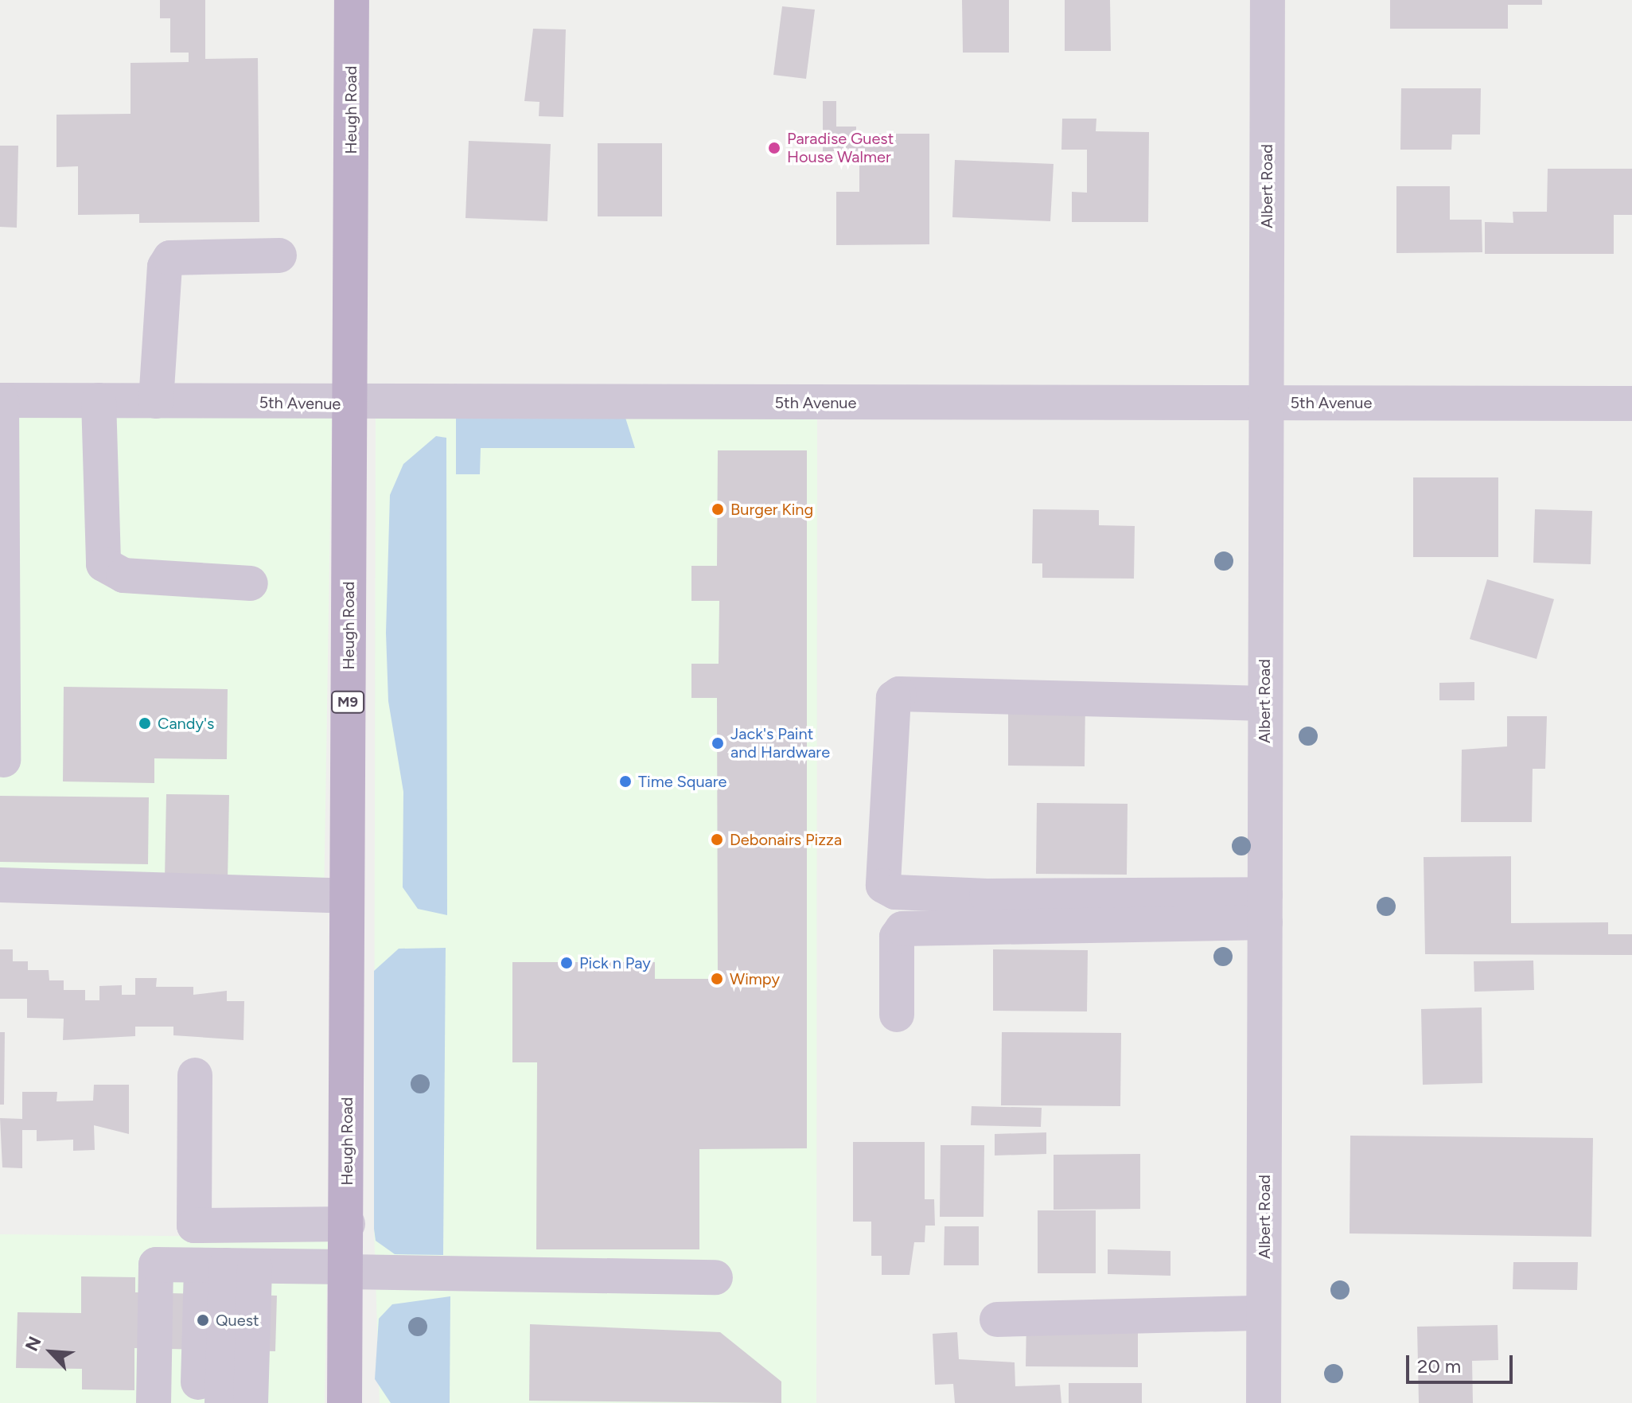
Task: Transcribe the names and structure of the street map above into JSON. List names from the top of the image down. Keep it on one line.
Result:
{"streets":{"main road":["Heugh Road","M9"],"street":["Albert Road","5th Avenue"]},"crossings":[["Heugh Road","5th Avenue"],["Albert Road","5th Avenue"]],"places":["Paradise Guest House Walmer","Burger King","Candy's","Jack's Paint and Hardware","Time Square","Debonairs Pizza","Pick n Pay","Wimpy","Quest"],"scale_bar":"20 m","north":"top left"}
